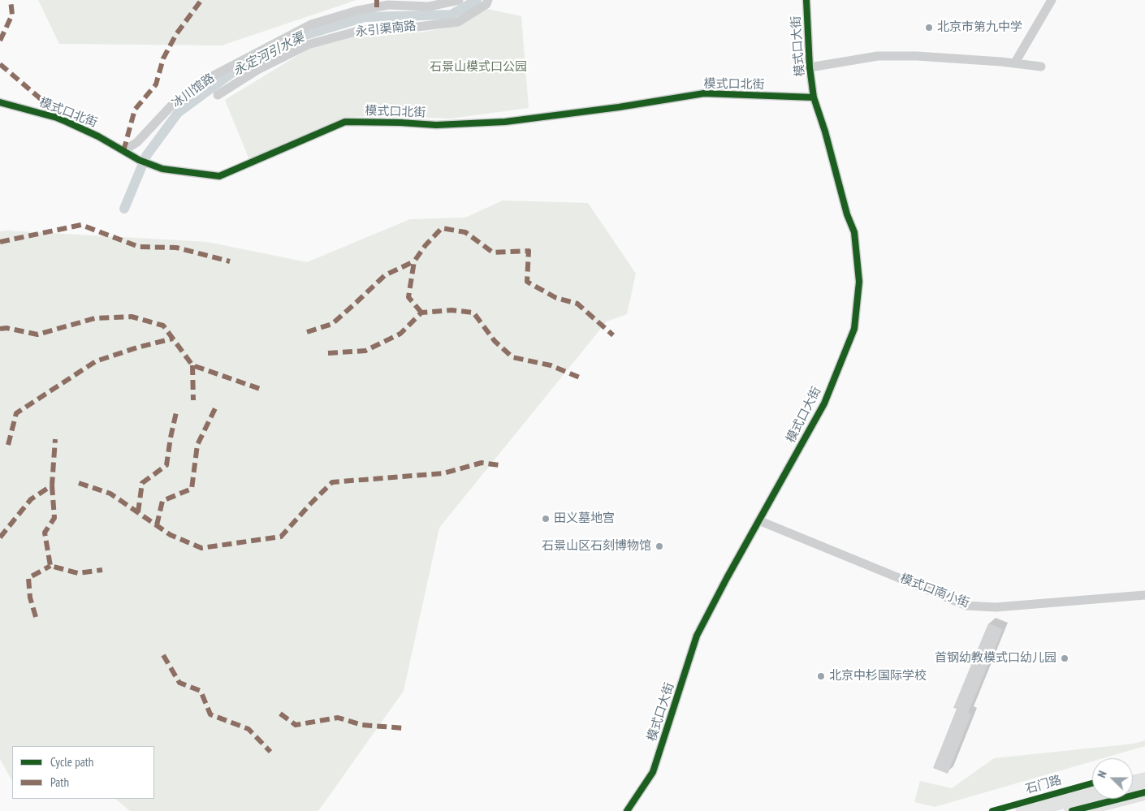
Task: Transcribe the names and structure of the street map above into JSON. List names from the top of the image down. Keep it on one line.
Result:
{"streets":{"highway":["石门路"],"street":["永引渠南路","模式口大街","模式口北街","冰川馆路","模式口南小街"]},"crossings":[["模式口大街","模式口北街"],["模式口大街","模式口南小街"],["模式口北街","冰川馆路"]],"water":["永定河引水渠"],"parks":["石景山模式口公园"],"places":["北京市第九中学","田义墓地宫","石景山区石刻博物馆","首钢幼教模式口幼儿园","北京中杉国际学校"],"legend":["Cycle path","Path"],"north":"left"}
